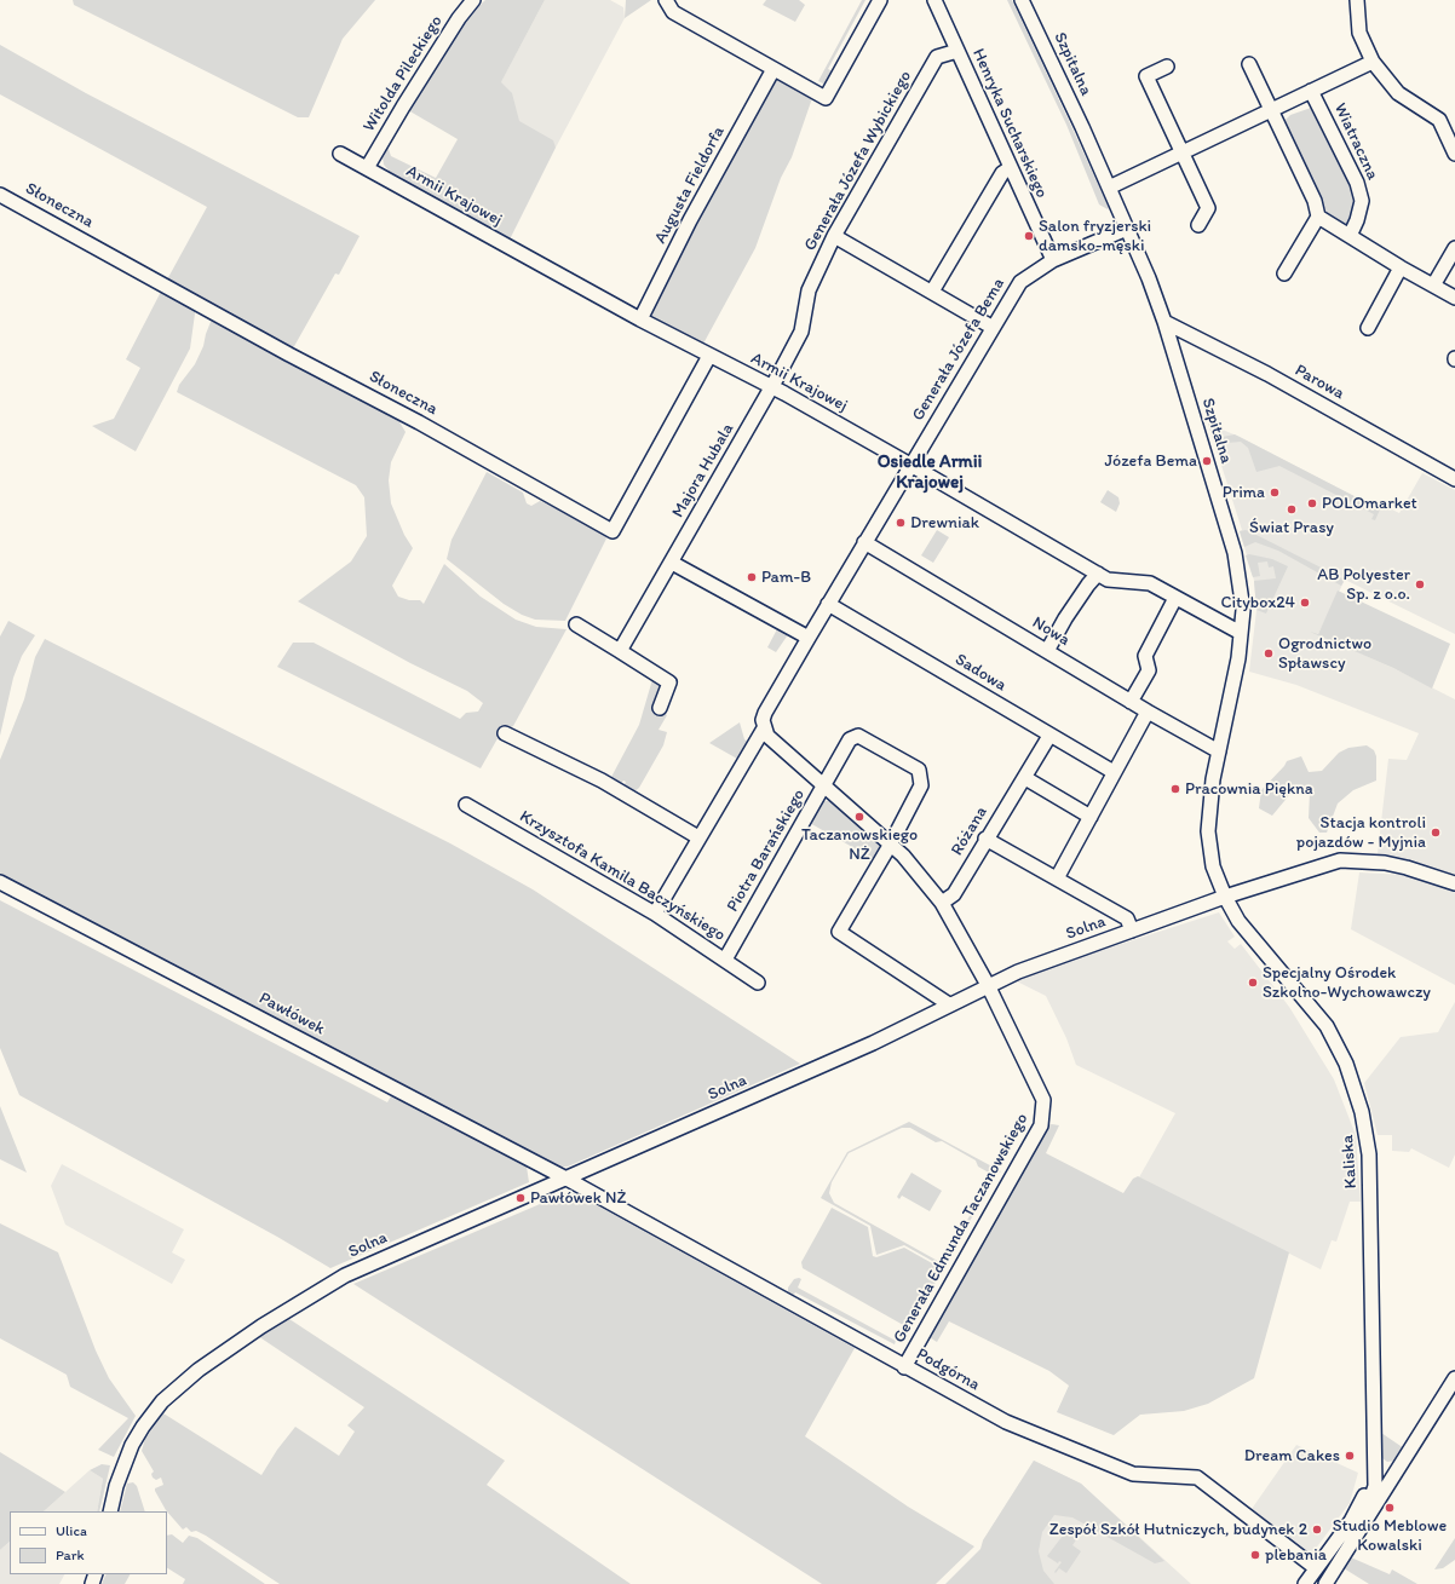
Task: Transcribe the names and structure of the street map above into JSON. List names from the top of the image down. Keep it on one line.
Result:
{"streets":{"street":["Szpitalna","Witolda Pileckiego","Henryka Sucharskiego","Wiatraczna","Generała Józefa Wybickiego","Augusta Fieldorfa","Armii Krajowej","Słoneczna","Generała Józefa Bema","Parowa","Majora Hubala","Nowa","Sadowa","Różana","Piotra Barańskiego","Krzysztofa Kamila Baczyńskiego","Solna","Pawłówek","Kaliska","Generała Edmunda Taczanowskiego","Podgórna"]},"crossings":[["Szpitalna","Armii Krajowej"],["Szpitalna","Generała Józefa Bema"],["Szpitalna","Parowa"],["Szpitalna","Nowa"],["Szpitalna","Solna"],["Szpitalna","Kaliska"],["Witolda Pileckiego","Armii Krajowej"],["Henryka Sucharskiego","Generała Józefa Wybickiego"],["Henryka Sucharskiego","Generała Józefa Bema"],["Generała Józefa Wybickiego","Majora Hubala"],["Augusta Fieldorfa","Armii Krajowej"],["Armii Krajowej","Słoneczna"],["Armii Krajowej","Generała Józefa Bema"],["Armii Krajowej","Majora Hubala"],["Sadowa","Różana"],["Różana","Generała Edmunda Taczanowskiego"],["Piotra Barańskiego","Krzysztofa Kamila Baczyńskiego"],["Piotra Barańskiego","Generała Edmunda Taczanowskiego"],["Solna","Pawłówek"],["Solna","Kaliska"],["Solna","Generała Edmunda Taczanowskiego"],["Solna","Podgórna"],["Pawłówek","Podgórna"],["Generała Edmunda Taczanowskiego","Podgórna"]],"districts":["Osiedle Armii Krajowej"],"places":["Salon fryzjerski damsko-męski","Józefa Bema","Prima","POLOmarket","Świat Prasy","Drewniak","Pam-B","AB Polyester Sp. z o.o.","Citybox24","Ogrodnictwo Spławscy","Pracownia Piękna","Taczanowskiego NŻ","Stacja kontroli pojazdów - Myjnia","Specjalny Ośrodek Szkolno-Wychowawczy","Pawłówek NŻ","Dream Cakes","Studio Meblowe Kowalski","Zespół Szkół Hutniczych, budynek 2","plebania"],"legend":["Ulica","Park"]}
